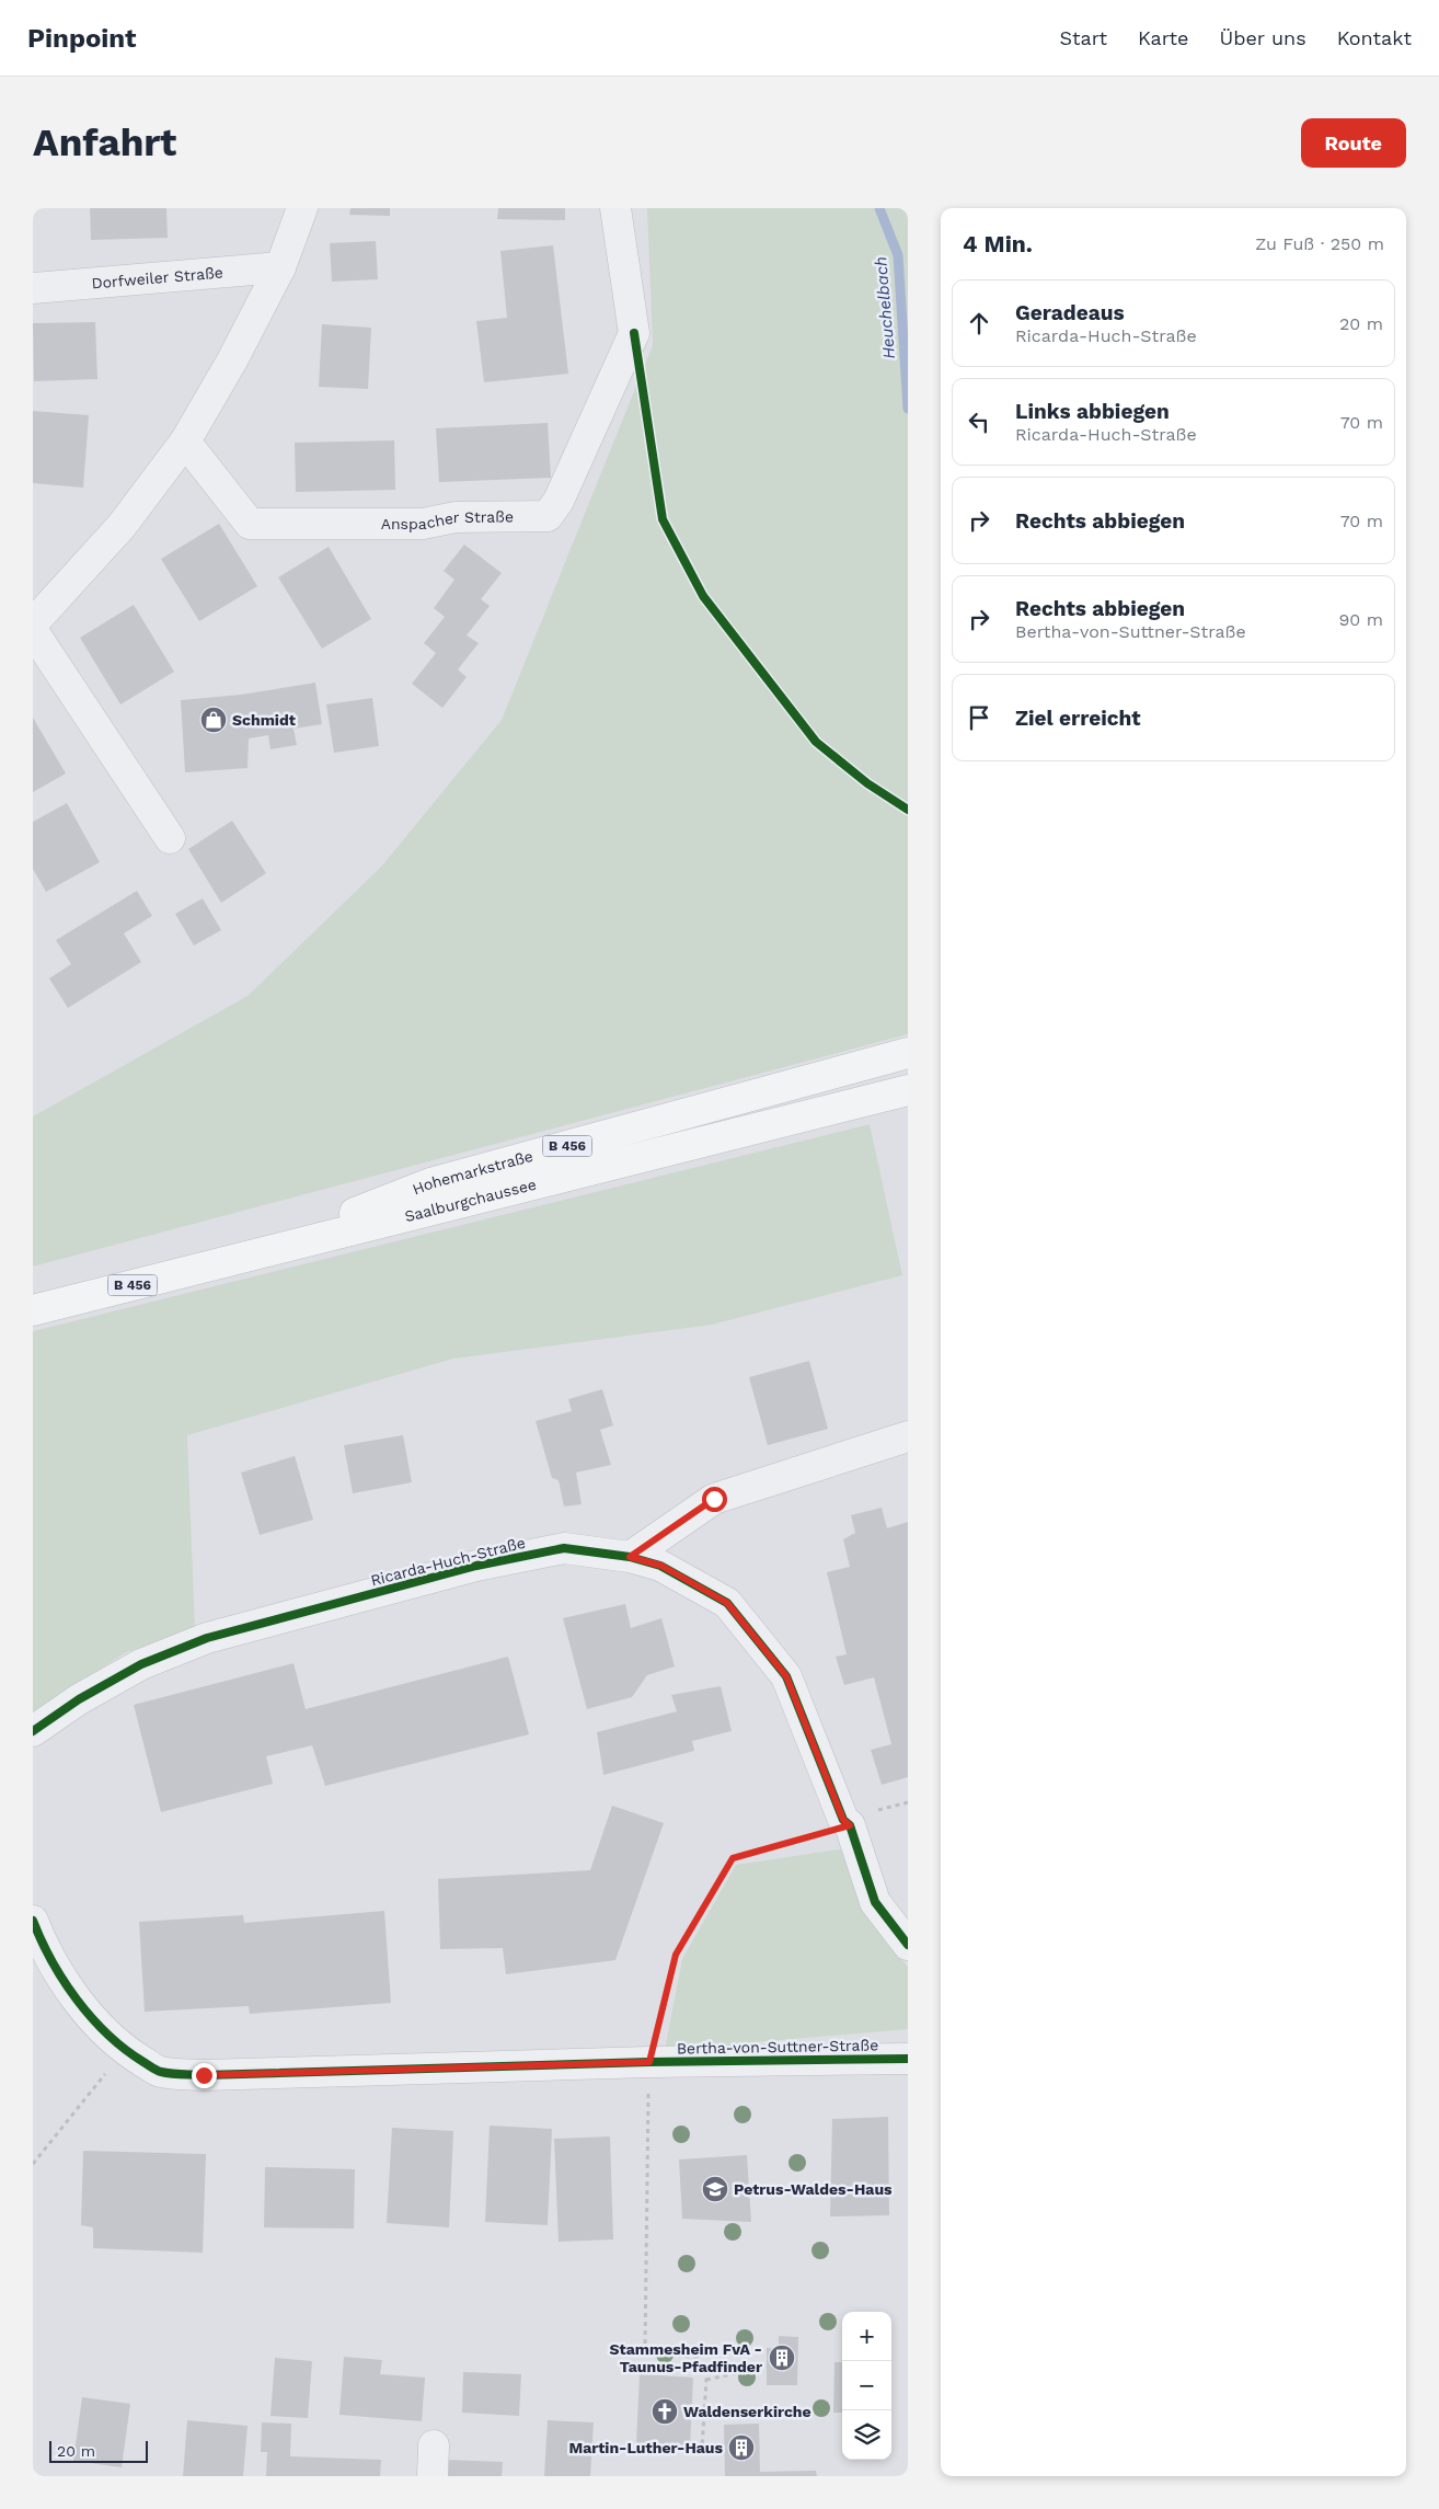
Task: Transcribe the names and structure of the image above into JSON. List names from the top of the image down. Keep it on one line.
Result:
{"streets":{"main road":["B 456","Hohemarkstraße","Saalburgchaussee"],"street":["Dorfweiler Straße","Anspacher Straße","Ricarda-Huch-Straße","Bertha-von-Suttner-Straße"]},"crossings":[["Hohemarkstraße","Saalburgchaussee"]],"water":["Heuchelbach"],"places":{"shop":["Schmidt"],"school or university":["Petrus-Waldes-Haus"],"building":["Stammesheim FvA - Taunus-Pfadfinder","Martin-Luther-Haus"],"church":["Waldenserkirche"]},"scale_bar":"20 m","page":{"header":"Pinpoint","nav":["Start","Karte","Über uns","Kontakt"],"buttons":"Route","title":"Anfahrt","heading":["4 Min.","Zu Fuß · 250 m"],"list":[["Geradeaus","Ricarda-Huch-Straße","20 m"],["Links abbiegen","Ricarda-Huch-Straße","70 m"],["Rechts abbiegen","70 m"],["Rechts abbiegen","Bertha-von-Suttner-Straße","90 m"],"Ziel erreicht"],"map_buttons":["+","−"],"scale":"20 m"}}
